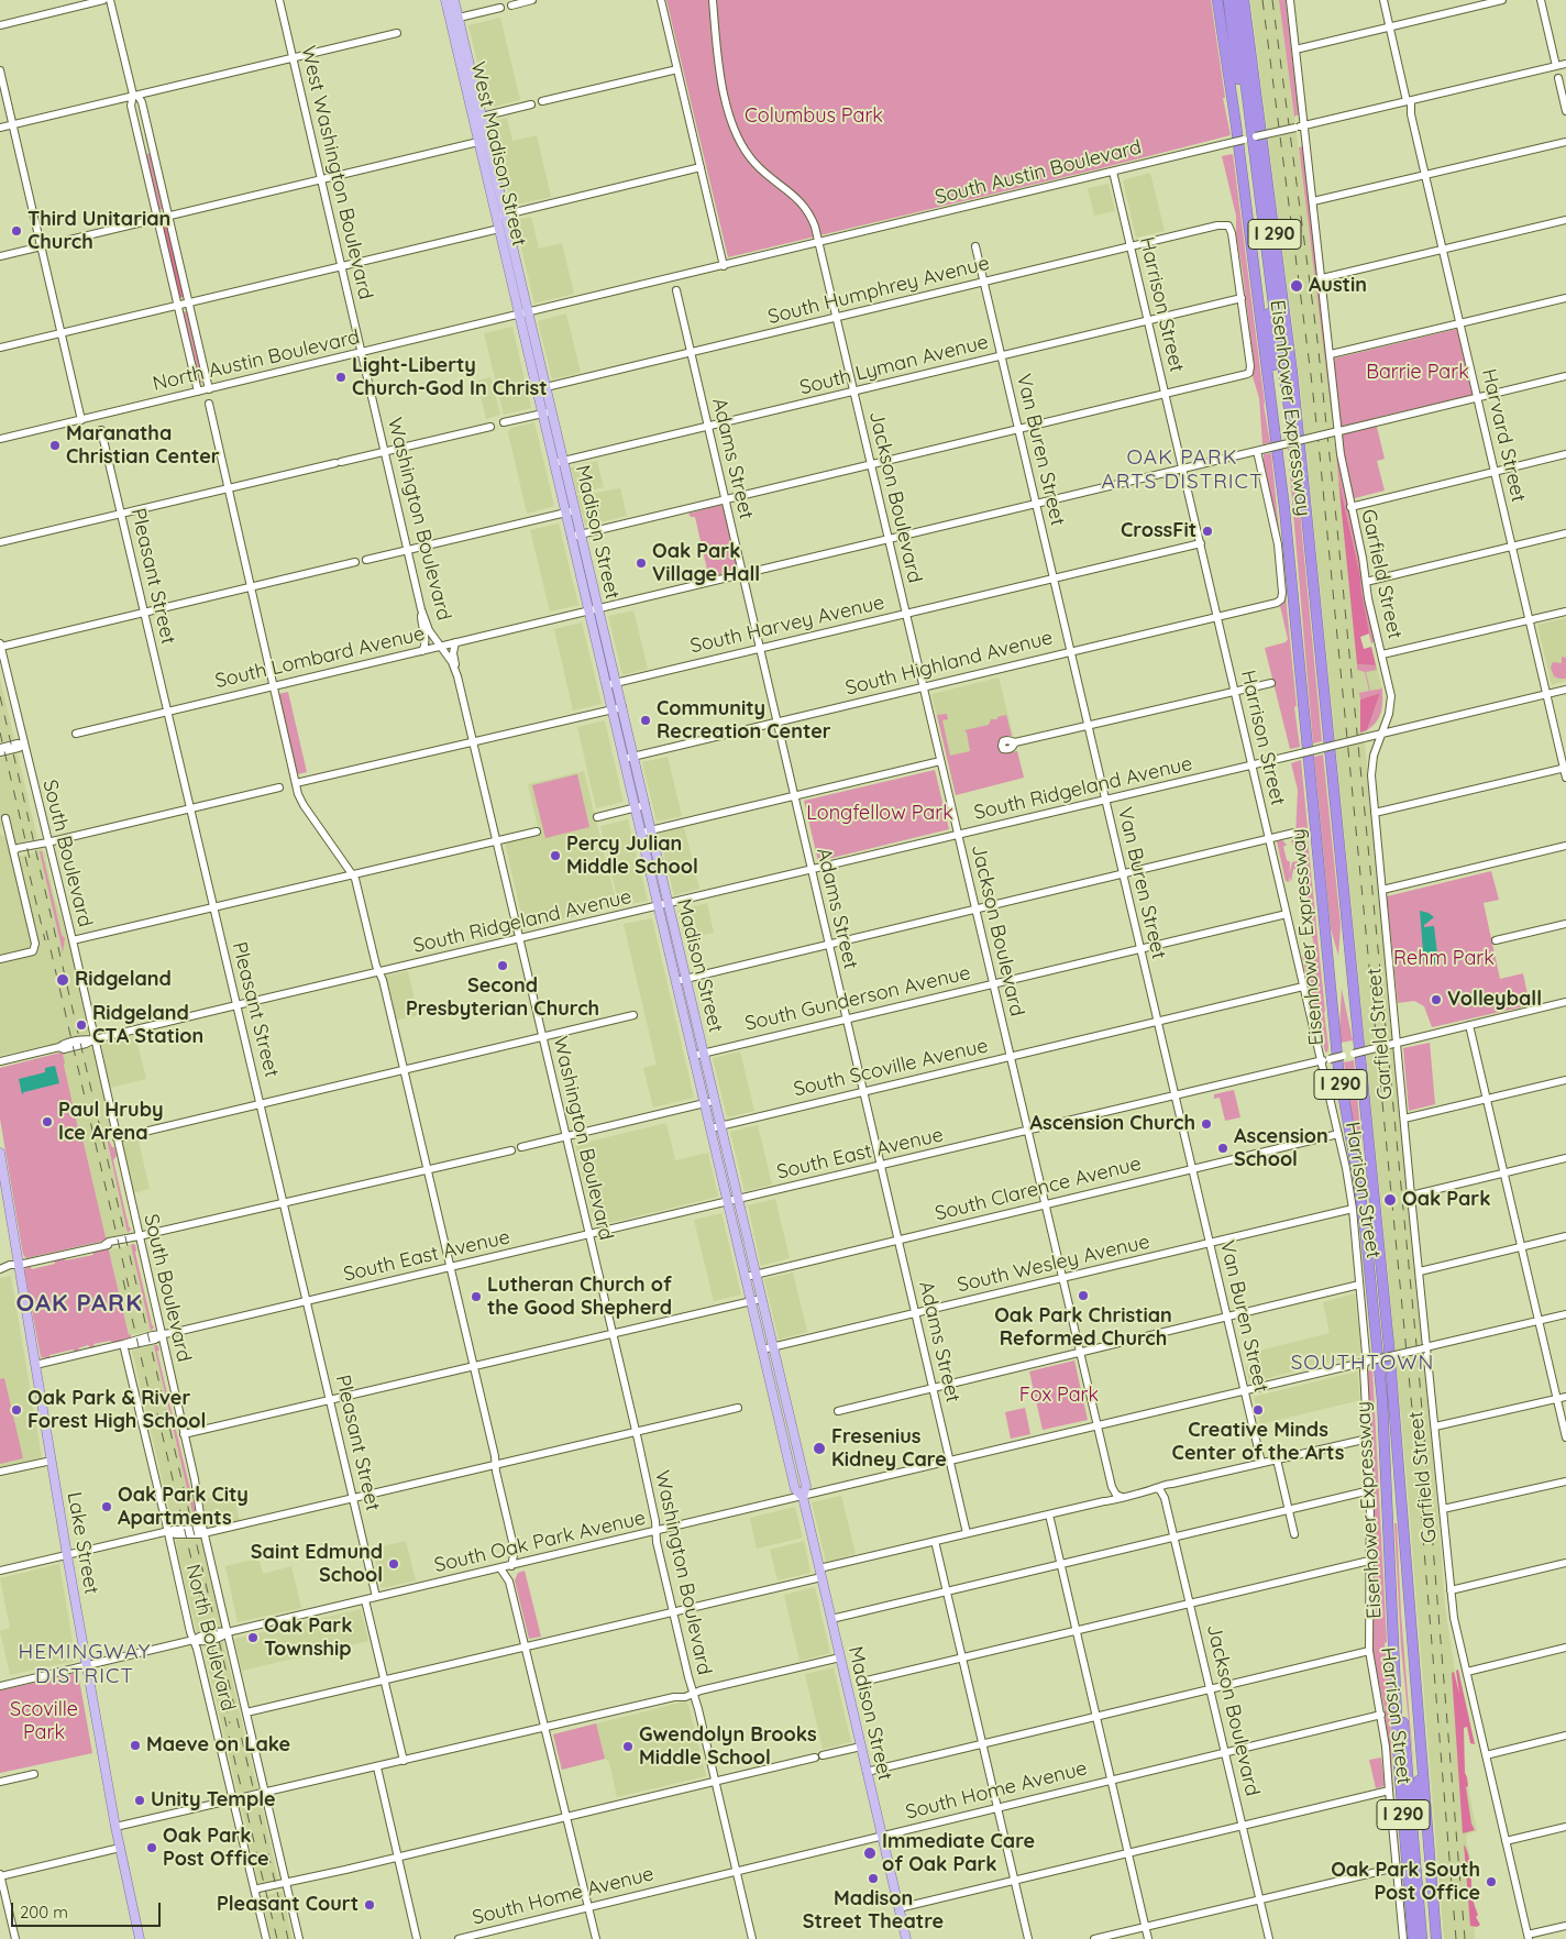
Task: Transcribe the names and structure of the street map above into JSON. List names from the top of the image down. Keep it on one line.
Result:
{"streets":{"highway":["I 290","Eisenhower Expressway"],"main road":["West Madison Street","Madison Street","Lake Street"],"street":["West Washington Boulevard","South Austin Boulevard","South Humphrey Avenue","Harrison Street","North Austin Boulevard","South Lyman Avenue","Harvard Street","Van Buren Street","Adams Street","Jackson Boulevard","Washington Boulevard","Garfield Street","Pleasant Street","South Harvey Avenue","South Lombard Avenue","South Highland Avenue","South Ridgeland Avenue","South Boulevard","South Gunderson Avenue","South Scoville Avenue","South East Avenue","South Clarence Avenue","South Wesley Avenue","South Oak Park Avenue","North Boulevard","South Home Avenue"]},"crossings":[["West Madison Street","South Austin Boulevard"],["West Madison Street","North Austin Boulevard"],["West Madison Street","Madison Street"],["West Washington Boulevard","North Austin Boulevard"],["West Washington Boulevard","Washington Boulevard"],["South Austin Boulevard","Harrison Street"],["South Austin Boulevard","North Austin Boulevard"],["South Austin Boulevard","Harvard Street"],["South Austin Boulevard","Jackson Boulevard"],["South Austin Boulevard","Madison Street"],["South Austin Boulevard","Garfield Street"],["South Humphrey Avenue","Harrison Street"],["South Humphrey Avenue","South Lyman Avenue"],["South Humphrey Avenue","Van Buren Street"],["South Humphrey Avenue","Adams Street"],["South Humphrey Avenue","Jackson Boulevard"],["South Humphrey Avenue","Madison Street"],["Harrison Street","South Lyman Avenue"],["Harrison Street","South Harvey Avenue"],["Harrison Street","South Lombard Avenue"],["Harrison Street","South Highland Avenue"],["Harrison Street","South Ridgeland Avenue"],["Harrison Street","South Gunderson Avenue"],["Harrison Street","South Scoville Avenue"],["Harrison Street","South East Avenue"],["Harrison Street","South Clarence Avenue"],["Harrison Street","South Wesley Avenue"],["Harrison Street","South Oak Park Avenue"],["Harrison Street","South Home Avenue"],["North Austin Boulevard","Washington Boulevard"],["North Austin Boulevard","Madison Street"],["South Lyman Avenue","Van Buren Street"],["South Lyman Avenue","Adams Street"],["South Lyman Avenue","Jackson Boulevard"],["South Lyman Avenue","Madison Street"],["Harvard Street","South Lombard Avenue"],["Harvard Street","South Ridgeland Avenue"],["Van Buren Street","South Harvey Avenue"],["Van Buren Street","South Lombard Avenue"],["Van Buren Street","South Highland Avenue"],["Van Buren Street","South Ridgeland Avenue"],["Van Buren Street","South Gunderson Avenue"],["Van Buren Street","South Scoville Avenue"],["Van Buren Street","South East Avenue"],["Van Buren Street","South Clarence Avenue"],["Van Buren Street","South Wesley Avenue"],["Van Buren Street","South Oak Park Avenue"],["Adams Street","South Harvey Avenue"],["Adams Street","South Lombard Avenue"],["Adams Street","South Highland Avenue"],["Adams Street","South Ridgeland Avenue"],["Adams Street","South Gunderson Avenue"],["Adams Street","South Scoville Avenue"],["Adams Street","South East Avenue"],["Adams Street","South Clarence Avenue"],["Adams Street","South Wesley Avenue"],["Adams Street","South Oak Park Avenue"],["Jackson Boulevard","South Harvey Avenue"],["Jackson Boulevard","South Lombard Avenue"],["Jackson Boulevard","South Highland Avenue"],["Jackson Boulevard","South Ridgeland Avenue"],["Jackson Boulevard","South Gunderson Avenue"],["Jackson Boulevard","South Scoville Avenue"],["Jackson Boulevard","South East Avenue"],["Jackson Boulevard","South Clarence Avenue"],["Jackson Boulevard","South Wesley Avenue"],["Jackson Boulevard","South Oak Park Avenue"],["Jackson Boulevard","South Home Avenue"],["Washington Boulevard","South Lombard Avenue"],["Washington Boulevard","South Ridgeland Avenue"],["Washington Boulevard","South East Avenue"],["Washington Boulevard","South Oak Park Avenue"],["Washington Boulevard","South Home Avenue"],["Madison Street","South Harvey Avenue"],["Madison Street","South Lombard Avenue"],["Madison Street","South Highland Avenue"],["Madison Street","South Ridgeland Avenue"],["Madison Street","South Gunderson Avenue"],["Madison Street","South Scoville Avenue"],["Madison Street","South East Avenue"],["Madison Street","South Clarence Avenue"],["Madison Street","South Wesley Avenue"],["Madison Street","South Oak Park Avenue"],["Madison Street","South Home Avenue"],["Garfield Street","South Lombard Avenue"],["Garfield Street","South Ridgeland Avenue"],["Garfield Street","South East Avenue"],["Garfield Street","South Oak Park Avenue"],["Pleasant Street","South Lombard Avenue"],["Pleasant Street","South Ridgeland Avenue"],["Pleasant Street","South East Avenue"],["Pleasant Street","South Oak Park Avenue"],["South Lombard Avenue","South Highland Avenue"],["South Ridgeland Avenue","South Boulevard"],["South Boulevard","South East Avenue"],["South Boulevard","South Oak Park Avenue"],["South East Avenue","Lake Street"],["South East Avenue","North Boulevard"],["South Oak Park Avenue","Lake Street"],["South Oak Park Avenue","North Boulevard"]],"districts":["OAK PARK ARTS DISTRICT","OAK PARK","SOUTHTOWN","HEMINGWAY DISTRICT"],"parks":["Columbus Park","Barrie Park","Longfellow Park","Rehm Park","Fox Park","Scoville Park"],"places":["Third Unitarian Church","Austin","Light-Liberty Church-God In Christ","Maranatha Christian Center","CrossFit","Oak Park Village Hall","Community Recreation Center","Percy Julian Middle School","Second Presbyterian Church","Ridgeland","Volleyball","Ridgeland CTA Station","Paul Hruby Ice Arena","Ascension Church","Ascension School","Oak Park","Oak Park Christian Reformed Church","Lutheran Church of the Good Shepherd","Oak Park & River Forest High School","Creative Minds Center of the Arts","Fresenius Kidney Care","Oak Park City Apartments","Saint Edmund School","Oak Park Township","Maeve on Lake","Gwendolyn Brooks Middle School","Unity Temple","Oak Park Post Office","Immediate Care of Oak Park","Madison Street Theatre","Oak Park South Post Office","Pleasant Court"],"scale_bar":"200 m"}
